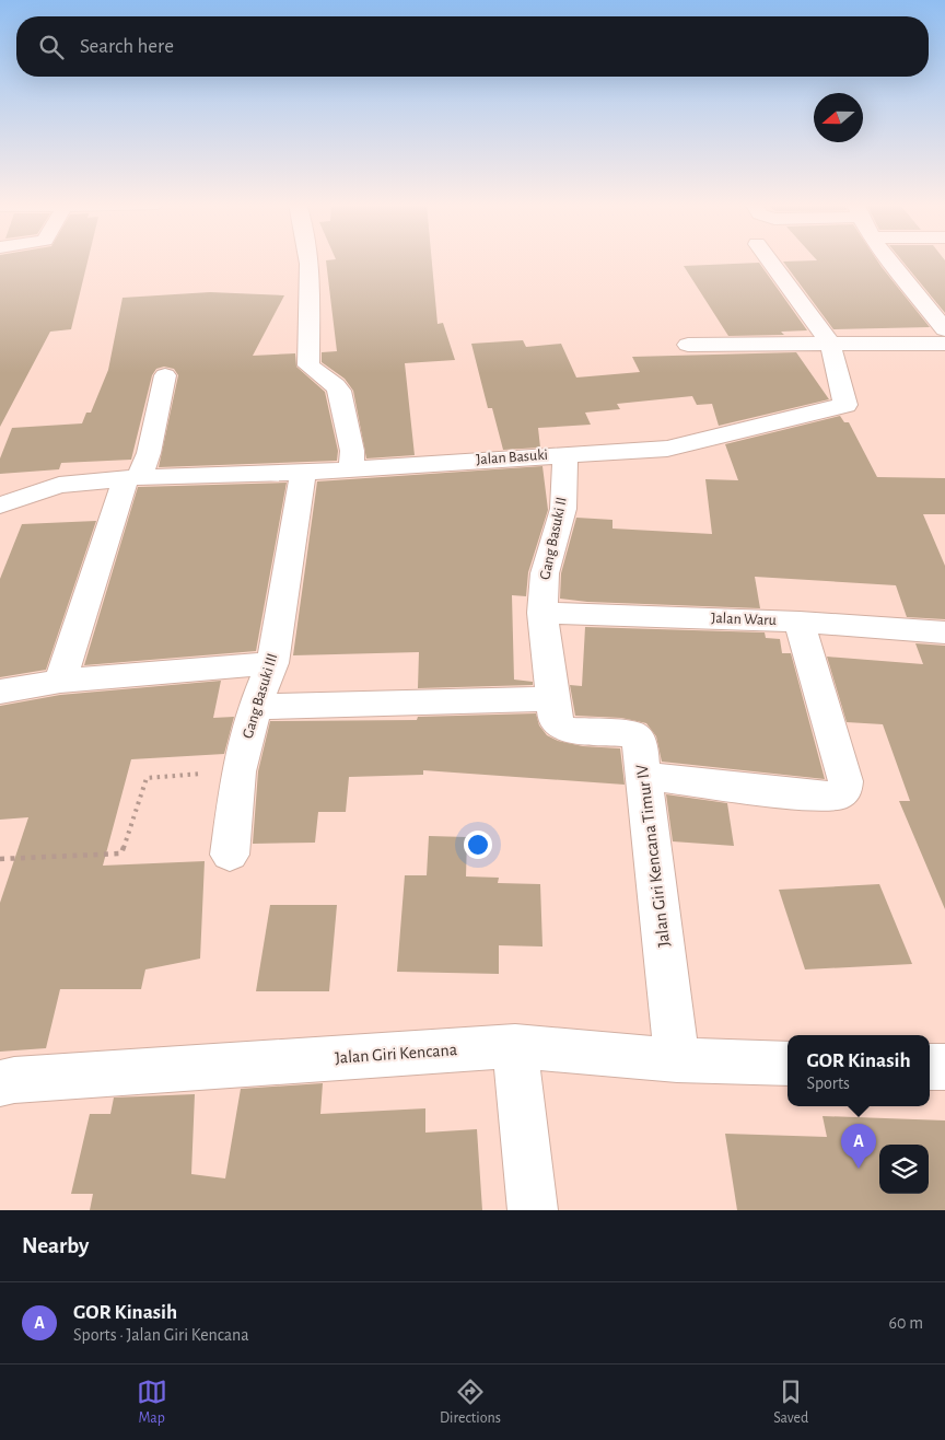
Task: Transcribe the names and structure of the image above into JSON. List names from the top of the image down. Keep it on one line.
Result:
{"streets":{"street":["Jalan Basuki","Gang Basuki II","Jalan Waru","Gang Basuki III","Jalan Giri Kencana Timur IV","Jalan Giri Kencana"]},"crossings":[["Jalan Basuki","Gang Basuki II"],["Jalan Basuki","Gang Basuki III"],["Gang Basuki II","Jalan Waru"],["Gang Basuki II","Jalan Giri Kencana Timur IV"],["Jalan Giri Kencana Timur IV","Jalan Giri Kencana"]],"north":"left","page":{"search":"Search here","popup":["GOR Kinasih","Sports"],"pins":"A","heading":"Nearby","list":[{"mark":"A","name":"GOR Kinasih","note":"Sports · Jalan Giri Kencana","value":"60 m"}],"nav":["Map","Directions","Saved"]}}
